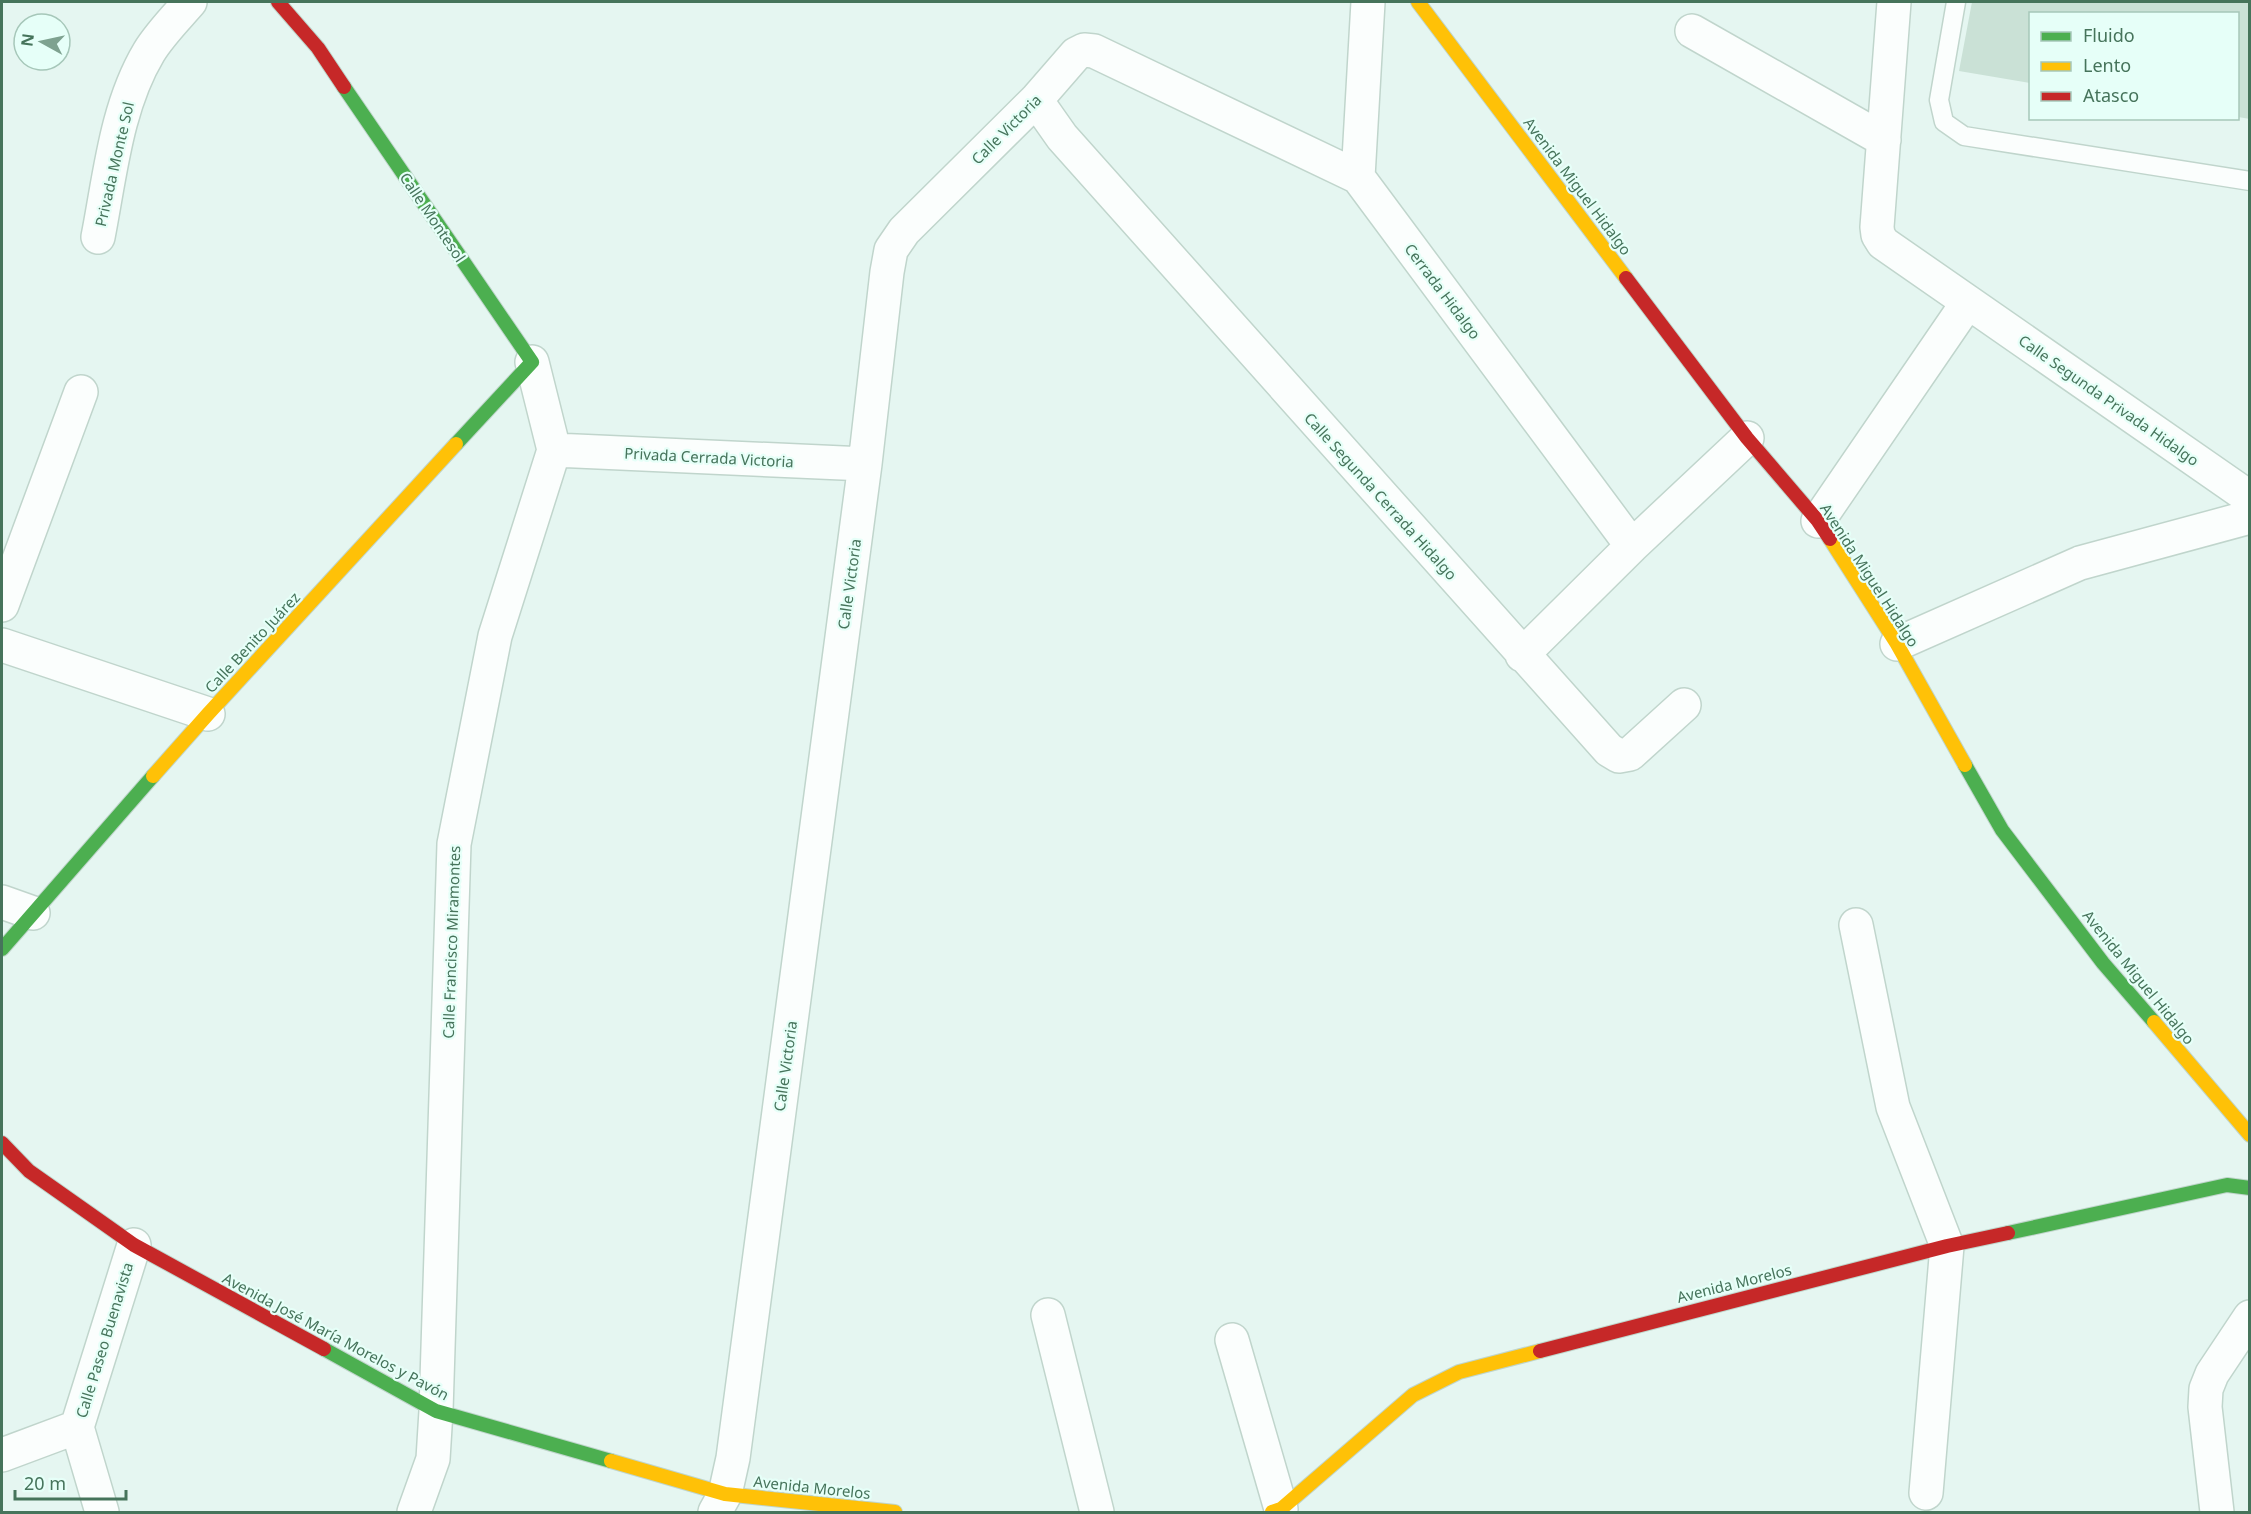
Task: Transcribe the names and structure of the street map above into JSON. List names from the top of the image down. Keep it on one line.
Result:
{"streets":{"street":["Calle Victoria","Privada Monte Sol","Avenida Miguel Hidalgo","Calle Montesol","Cerrada Hidalgo","Calle Segunda Privada Hidalgo","Privada Cerrada Victoria","Calle Segunda Cerrada Hidalgo","Calle Benito Juárez","Calle Francisco Miramontes","Avenida Morelos","Avenida José María Morelos y Pavón","Calle Paseo Buenavista"]},"crossings":[["Calle Victoria","Cerrada Hidalgo"],["Calle Victoria","Privada Cerrada Victoria"],["Calle Victoria","Calle Segunda Cerrada Hidalgo"],["Calle Victoria","Avenida Morelos"],["Calle Victoria","Avenida José María Morelos y Pavón"],["Calle Montesol","Privada Cerrada Victoria"],["Calle Montesol","Calle Benito Juárez"],["Calle Montesol","Calle Francisco Miramontes"],["Privada Cerrada Victoria","Calle Francisco Miramontes"],["Calle Francisco Miramontes","Avenida José María Morelos y Pavón"],["Avenida Morelos","Avenida José María Morelos y Pavón"],["Avenida José María Morelos y Pavón","Calle Paseo Buenavista"]],"legend":["Fluido","Lento","Atasco"],"scale_bar":"20 m","north":"left"}
